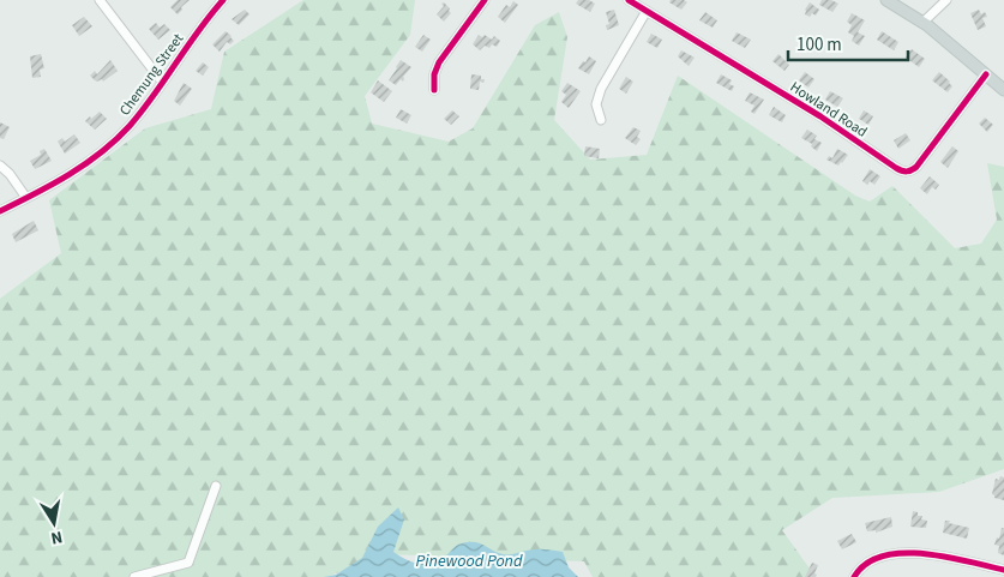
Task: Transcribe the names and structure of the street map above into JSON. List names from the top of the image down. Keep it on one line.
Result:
{"streets":{"street":["Chemung Street","Howland Road"]},"water":["Pinewood Pond"],"scale_bar":"100 m","north":"bottom"}
